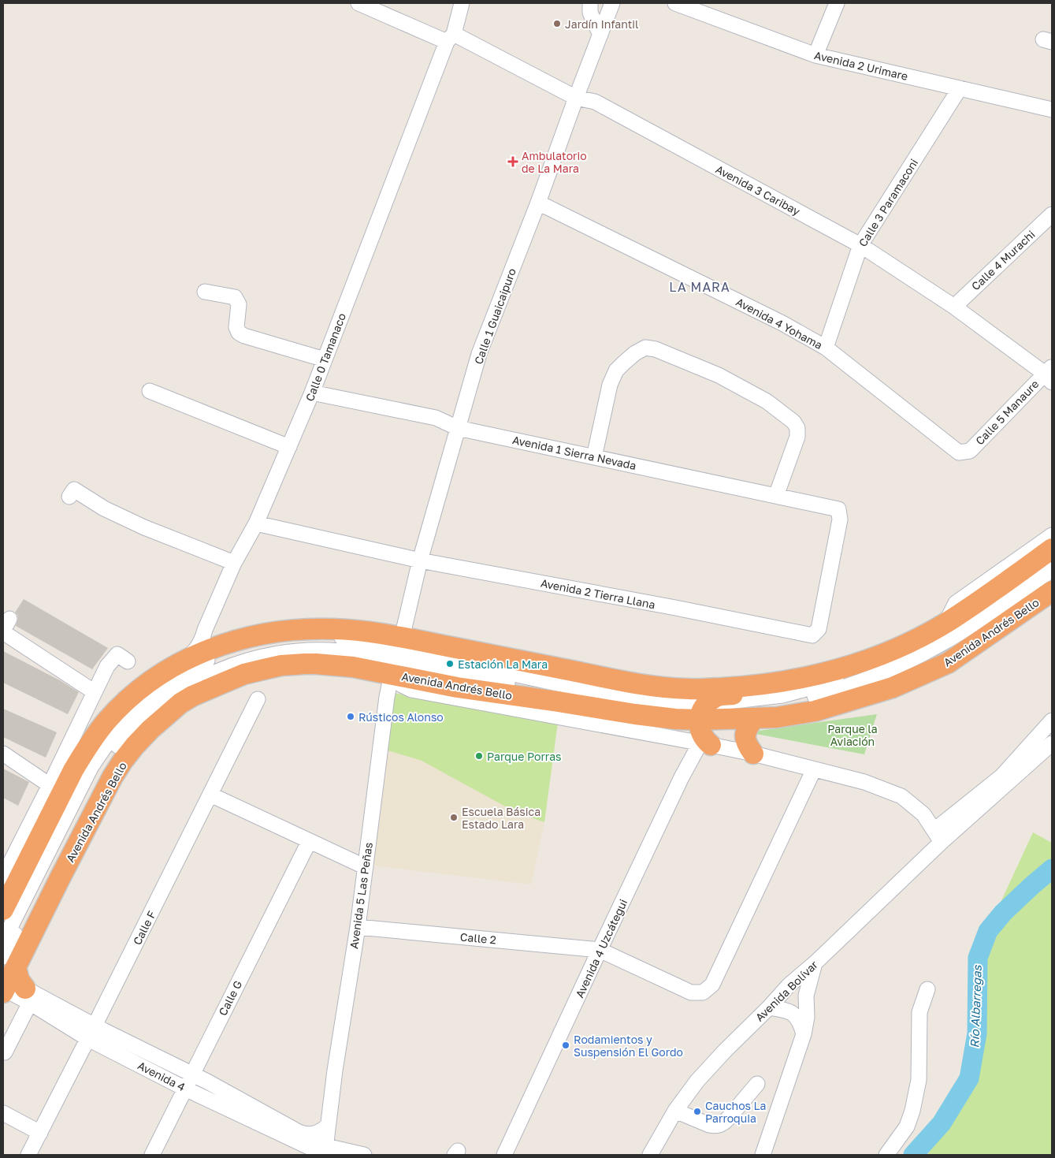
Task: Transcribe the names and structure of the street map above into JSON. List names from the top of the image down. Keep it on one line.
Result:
{"streets":{"highway":["Avenida Andrés Bello"],"street":["Avenida 2 Urimare","Avenida 3 Caribay","Calle 3 Paramaconi","Calle 4 Murachi","Calle 1 Guaicaipuro","Avenida 4 Yohama","Calle 0 Tamanaco","Calle 5 Manaure","Avenida 1 Sierra Nevada","Avenida 2 Tierra Llana","Avenida 5 Las Peñas","Calle F","Calle 2","Avenida 4 Uzcátegui","Avenida Bolívar","Calle G","Avenida 4"]},"crossings":[["Avenida 2 Urimare","Calle 3 Paramaconi"],["Avenida 3 Caribay","Calle 3 Paramaconi"],["Avenida 3 Caribay","Calle 4 Murachi"],["Avenida 3 Caribay","Calle 1 Guaicaipuro"],["Avenida 3 Caribay","Calle 0 Tamanaco"],["Avenida 3 Caribay","Calle 5 Manaure"],["Calle 3 Paramaconi","Avenida 4 Yohama"],["Calle 1 Guaicaipuro","Avenida 4 Yohama"],["Calle 1 Guaicaipuro","Avenida 1 Sierra Nevada"],["Calle 1 Guaicaipuro","Avenida 2 Tierra Llana"],["Calle 1 Guaicaipuro","Avenida Andrés Bello"],["Calle 1 Guaicaipuro","Avenida 5 Las Peñas"],["Avenida 4 Yohama","Calle 5 Manaure"],["Calle 0 Tamanaco","Avenida 1 Sierra Nevada"],["Calle 0 Tamanaco","Avenida 2 Tierra Llana"],["Calle 0 Tamanaco","Avenida Andrés Bello"],["Avenida 1 Sierra Nevada","Avenida 2 Tierra Llana"],["Avenida Andrés Bello","Avenida 5 Las Peñas"],["Avenida Andrés Bello","Avenida 4 Uzcátegui"],["Avenida Andrés Bello","Avenida 4"],["Avenida 5 Las Peñas","Calle 2"],["Avenida 5 Las Peñas","Avenida 4"],["Calle F","Avenida 4"],["Calle 2","Avenida 4 Uzcátegui"],["Calle G","Avenida 4"]],"districts":["LA MARA"],"water":["Río Albarregas"],"parks":["Parque la Aviación"],"places":{"other":["Jardín Infantil","Estación La Mara","Rústicos Alonso","Parque Porras","Escuela Básica Estado Lara","Rodamientos y Suspensión El Gordo","Cauchos La Parroquia"],"health":["Ambulatorio de La Mara"]}}
